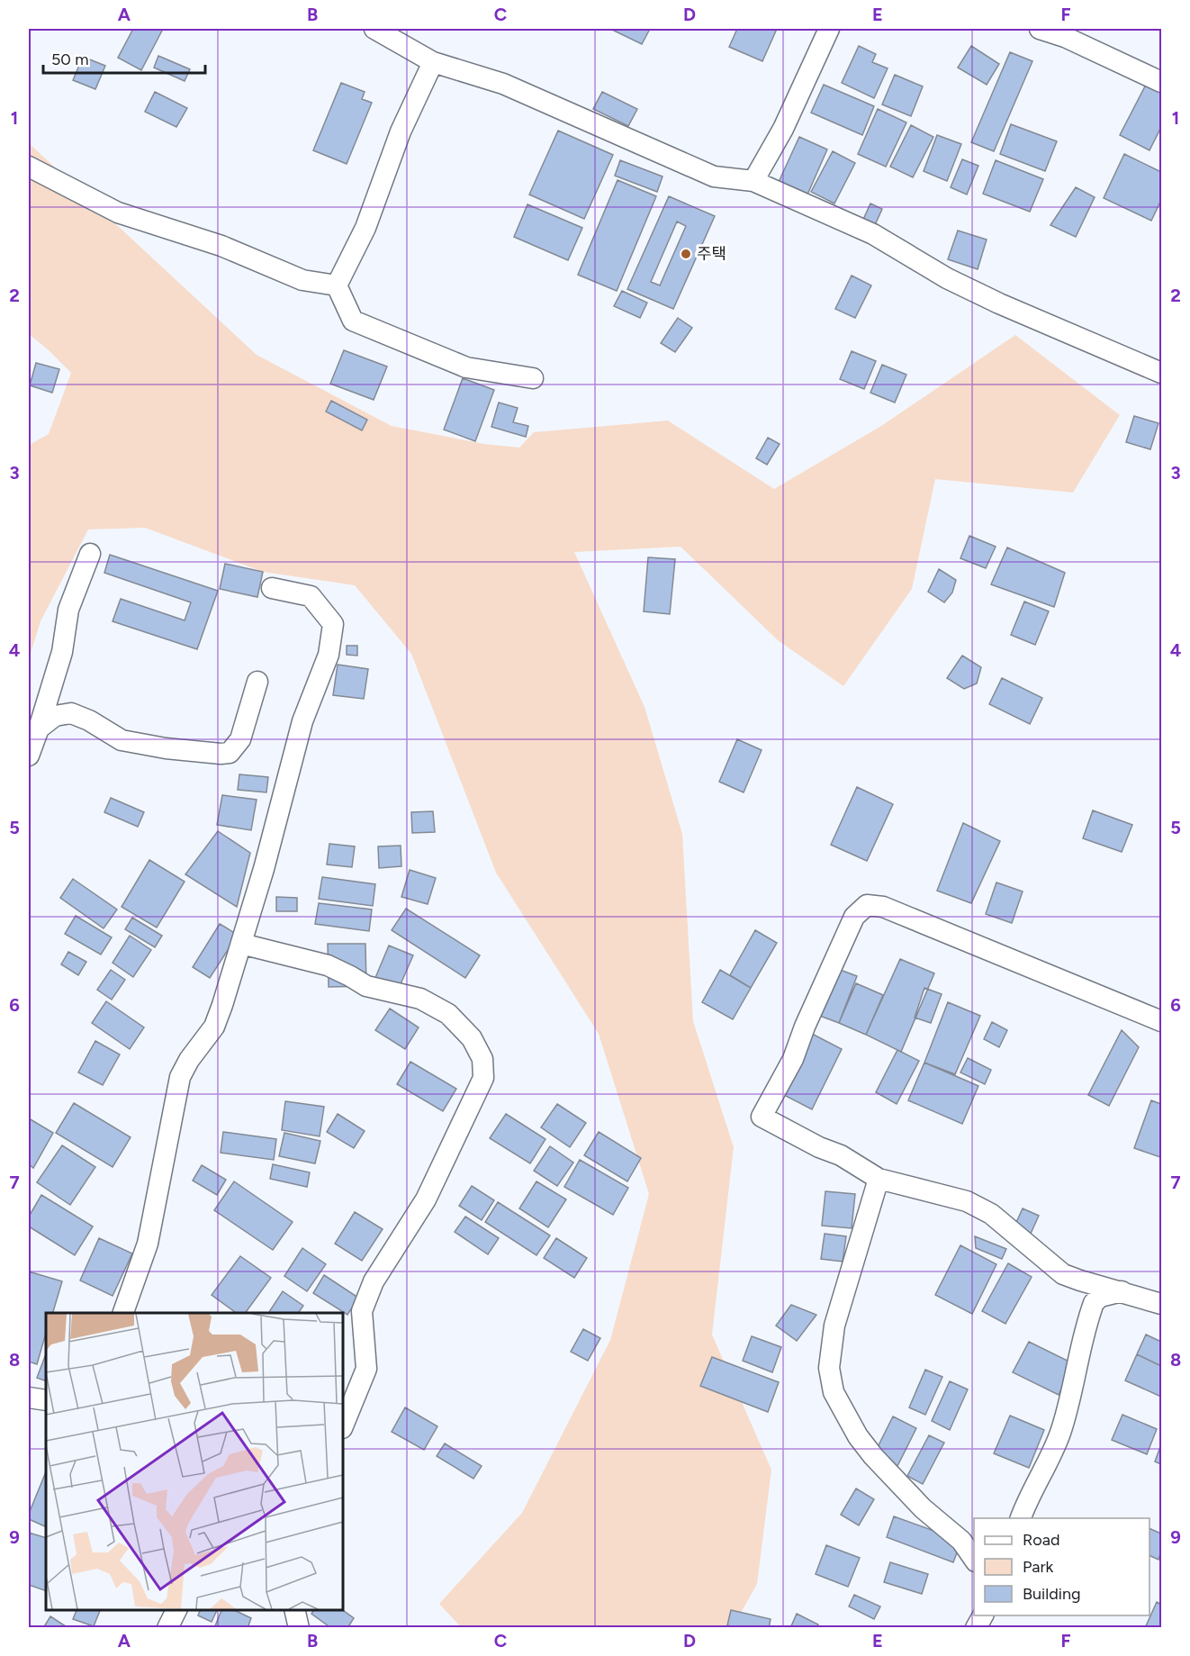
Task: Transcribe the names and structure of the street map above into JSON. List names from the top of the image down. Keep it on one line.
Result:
{"places":["주택"],"legend":["Road","Park","Building"],"scale_bar":"50 m","grid":{"columns":["A","B","C","D","E","F"],"rows":["1","2","3","4","5","6","7","8","9"]}}
